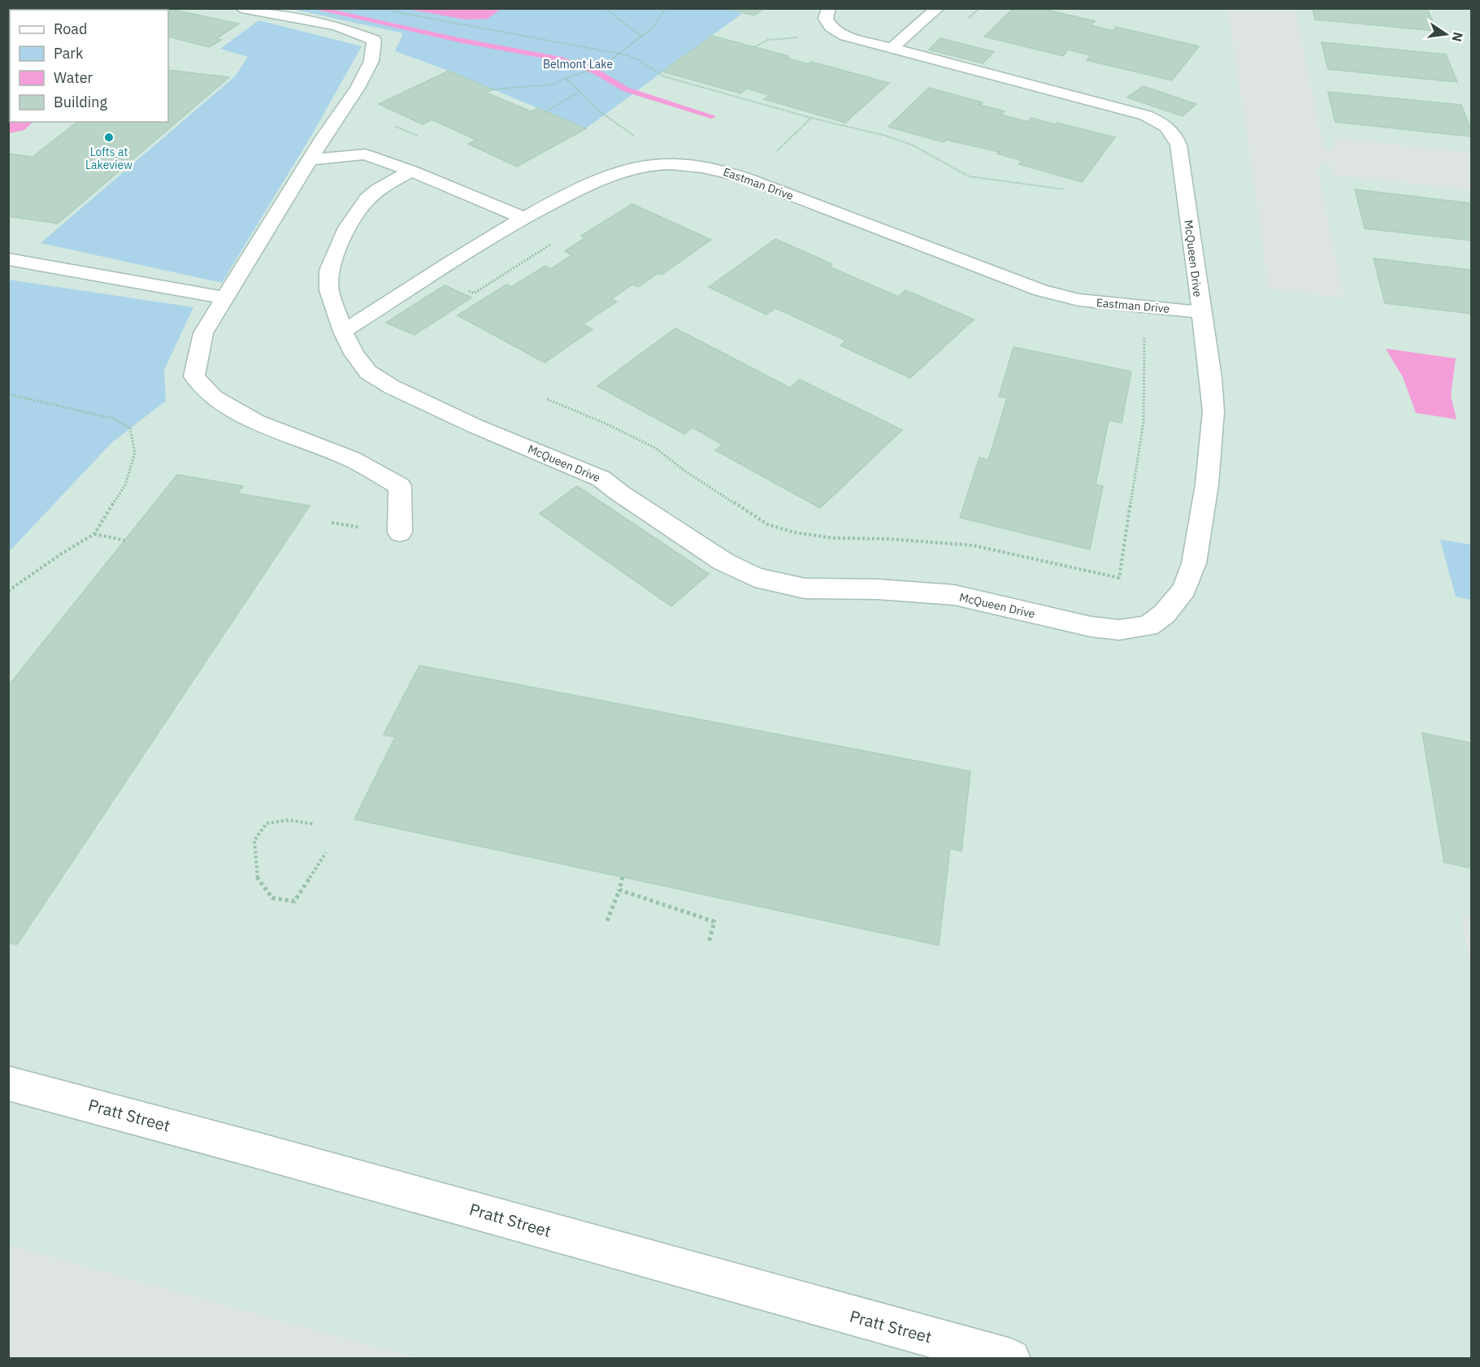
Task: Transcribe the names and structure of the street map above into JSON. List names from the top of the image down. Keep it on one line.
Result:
{"streets":{"street":["Eastman Drive","McQueen Drive","Pratt Street"]},"crossings":[["Eastman Drive","McQueen Drive"]],"parks":["Belmont Lake"],"places":["Lofts at Lakeview"],"legend":["Road","Park","Water","Building"],"north":"right"}
